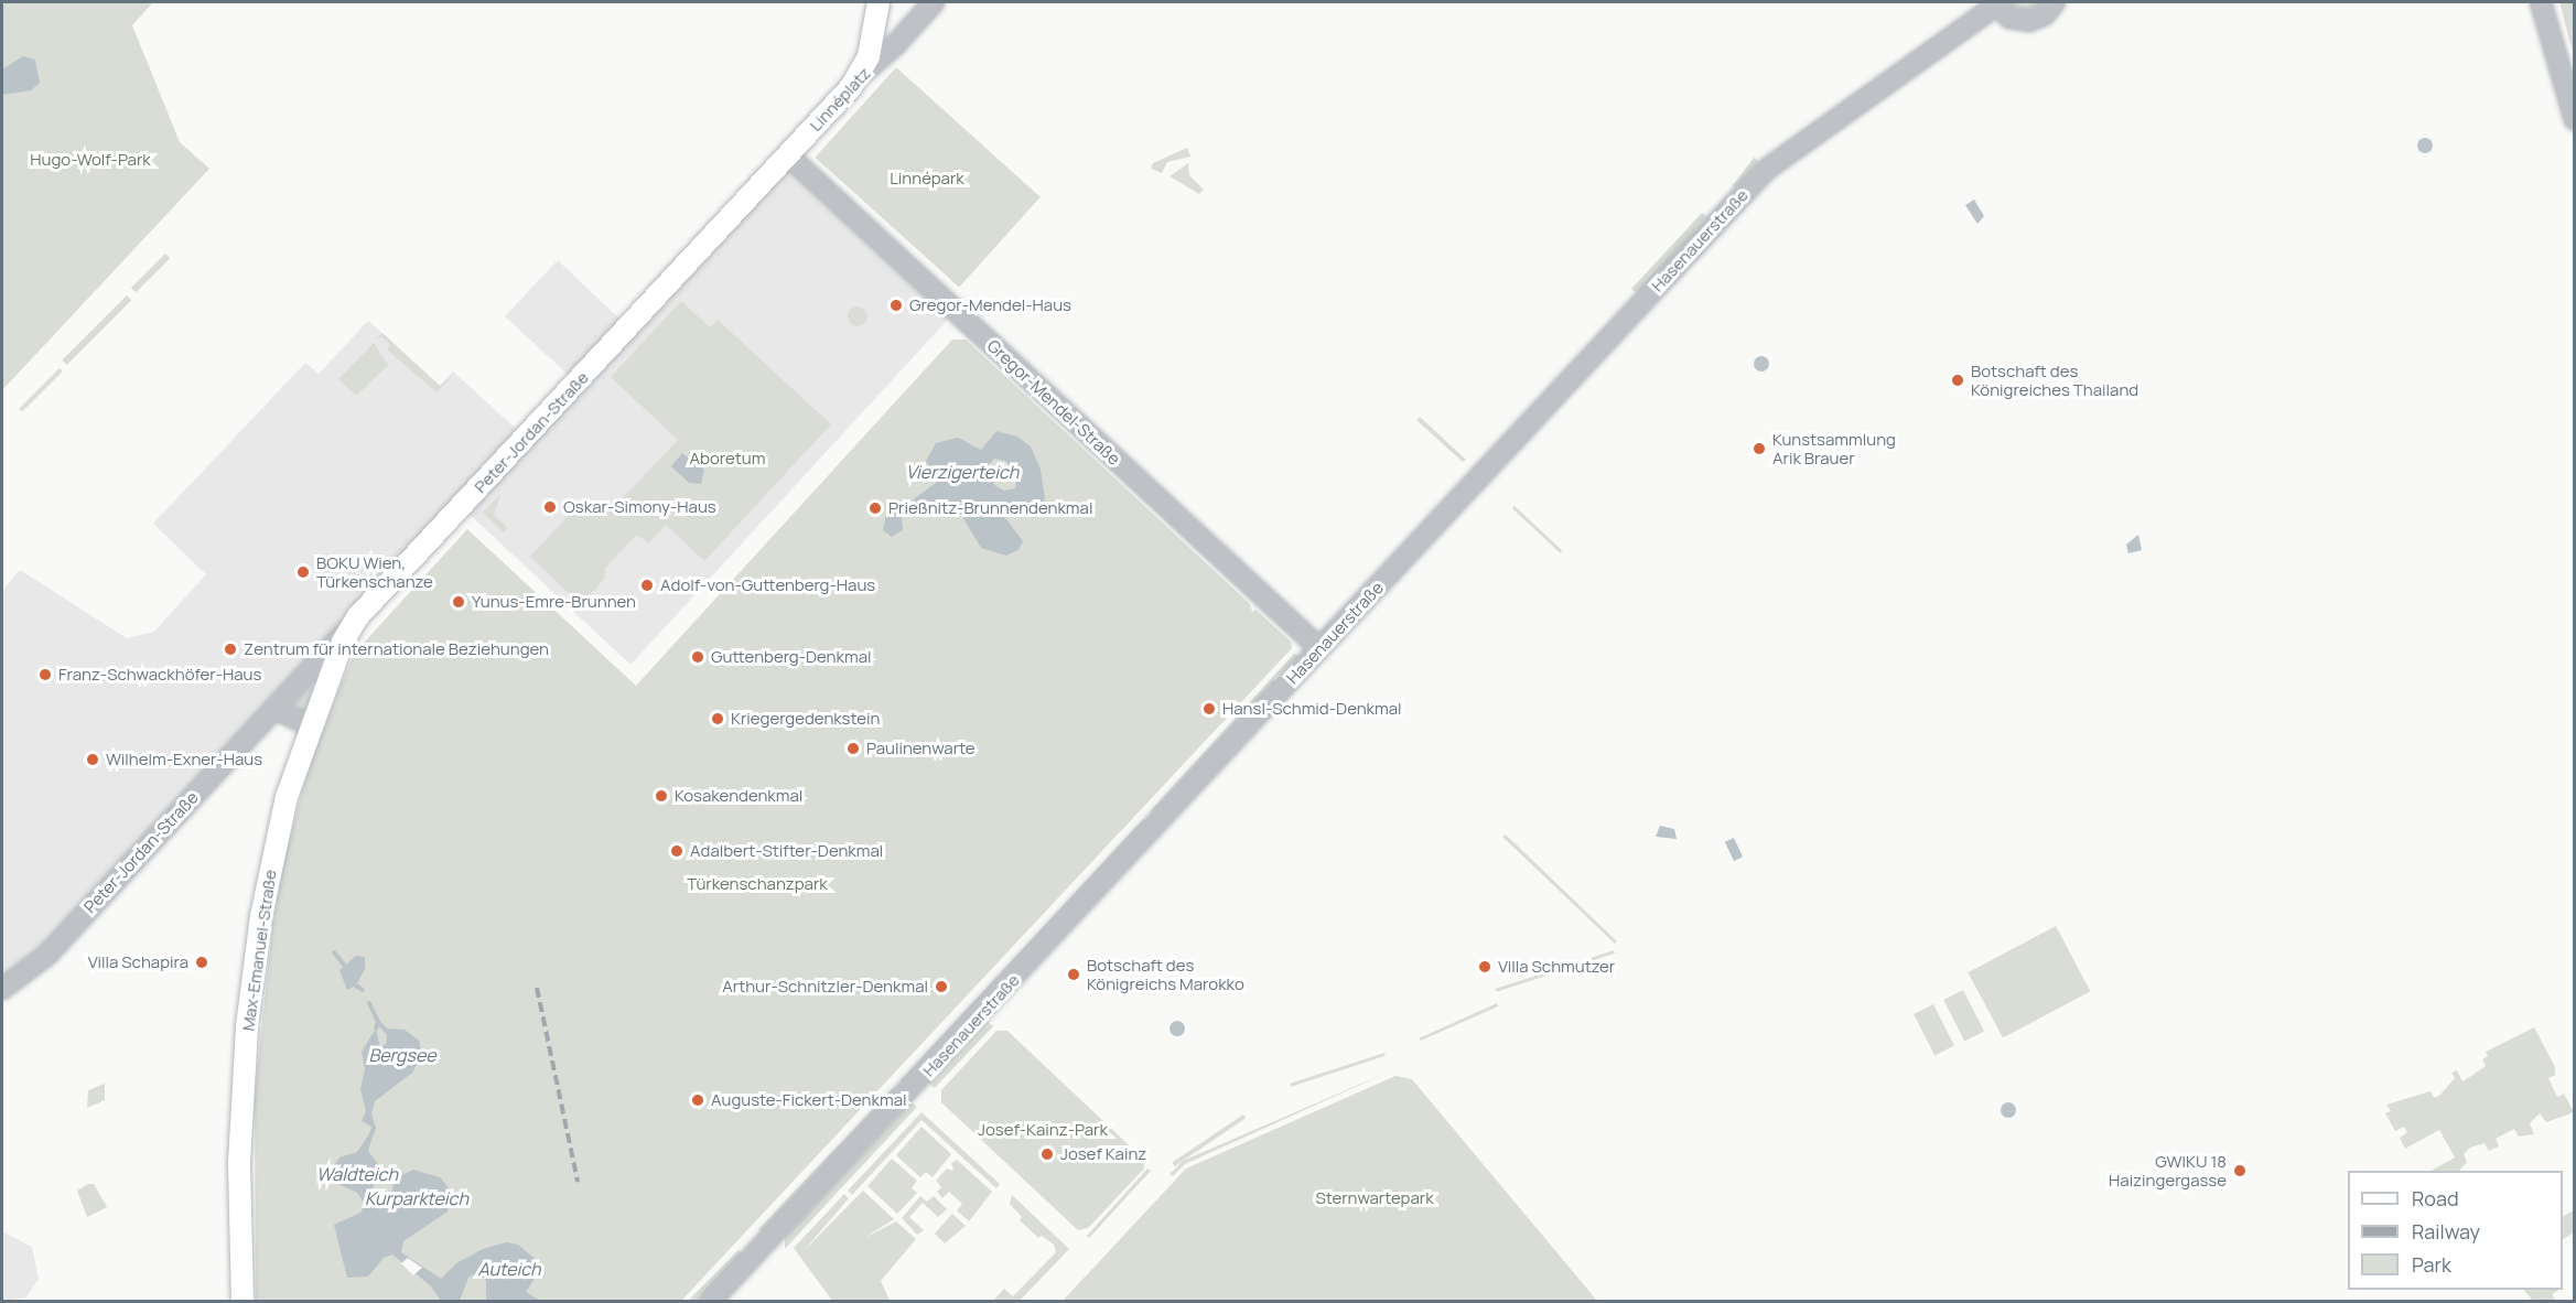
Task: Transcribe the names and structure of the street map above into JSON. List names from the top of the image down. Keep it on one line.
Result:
{"streets":{"main road":["Linnéplatz","Peter-Jordan-Straße","Max-Emanuel-Straße"],"street":["Hasenauerstraße","Gregor-Mendel-Straße"]},"crossings":[["Linnéplatz","Gregor-Mendel-Straße"],["Linnéplatz","Peter-Jordan-Straße"],["Hasenauerstraße","Gregor-Mendel-Straße"],["Gregor-Mendel-Straße","Peter-Jordan-Straße"],["Peter-Jordan-Straße","Max-Emanuel-Straße"]],"water":["Vierzigerteich","Bergsee","Waldteich","Kurparkteich","Auteich"],"parks":["Hugo-Wolf-Park","Linnépark","Aboretum","Türkenschanzpark","Josef-Kainz-Park","Sternwartepark"],"places":["Gregor-Mendel-Haus","Botschaft des Königreiches Thailand","Kunstsammlung Arik Brauer","Oskar-Simony-Haus","Prießnitz-Brunnendenkmal","BOKU Wien, Türkenschanze","Adolf-von-Guttenberg-Haus","Yunus-Emre-Brunnen","Zentrum für internationale Beziehungen","Guttenberg-Denkmal","Franz-Schwackhöfer-Haus","Hansl-Schmid-Denkmal","Kriegergedenkstein","Paulinenwarte","Wilhelm-Exner-Haus","Kosakendenkmal","Adalbert-Stifter-Denkmal","Villa Schapira","Villa Schmutzer","Botschaft des Königreichs Marokko","Arthur-Schnitzler-Denkmal","Auguste-Fickert-Denkmal","Josef Kainz","GWIKU 18 Haizingergasse"],"legend":["Road","Railway","Park"]}
